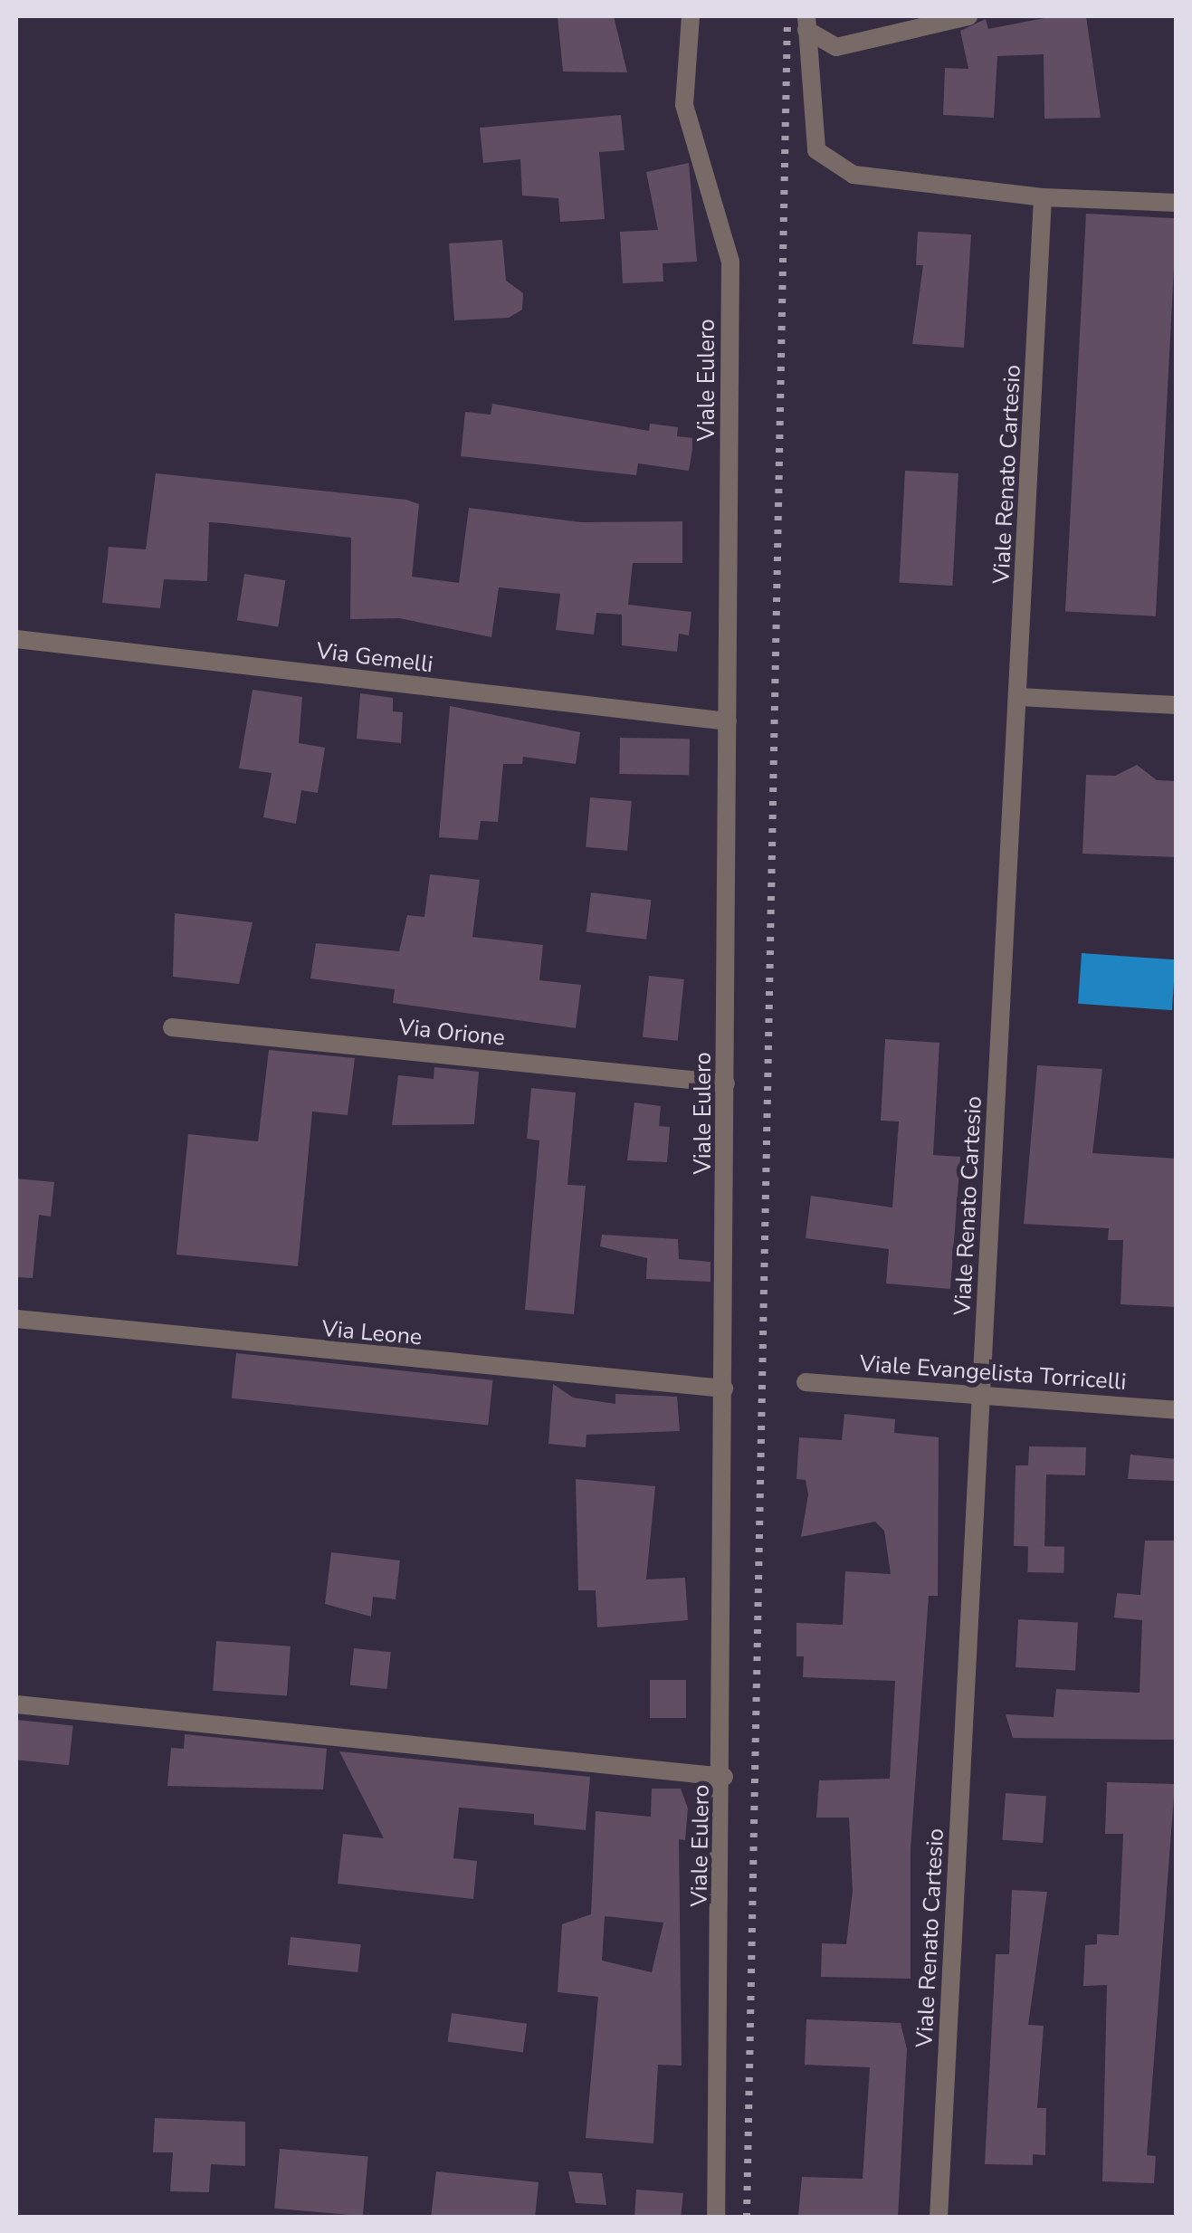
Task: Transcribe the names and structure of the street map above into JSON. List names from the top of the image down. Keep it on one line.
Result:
{"streets":{"street":["Viale Eulero","Viale Renato Cartesio","Via Gemelli","Via Orione","Via Leone","Viale Evangelista Torricelli"]},"crossings":[["Viale Eulero","Via Gemelli"],["Viale Eulero","Via Orione"],["Viale Eulero","Via Leone"],["Viale Renato Cartesio","Viale Evangelista Torricelli"]]}
